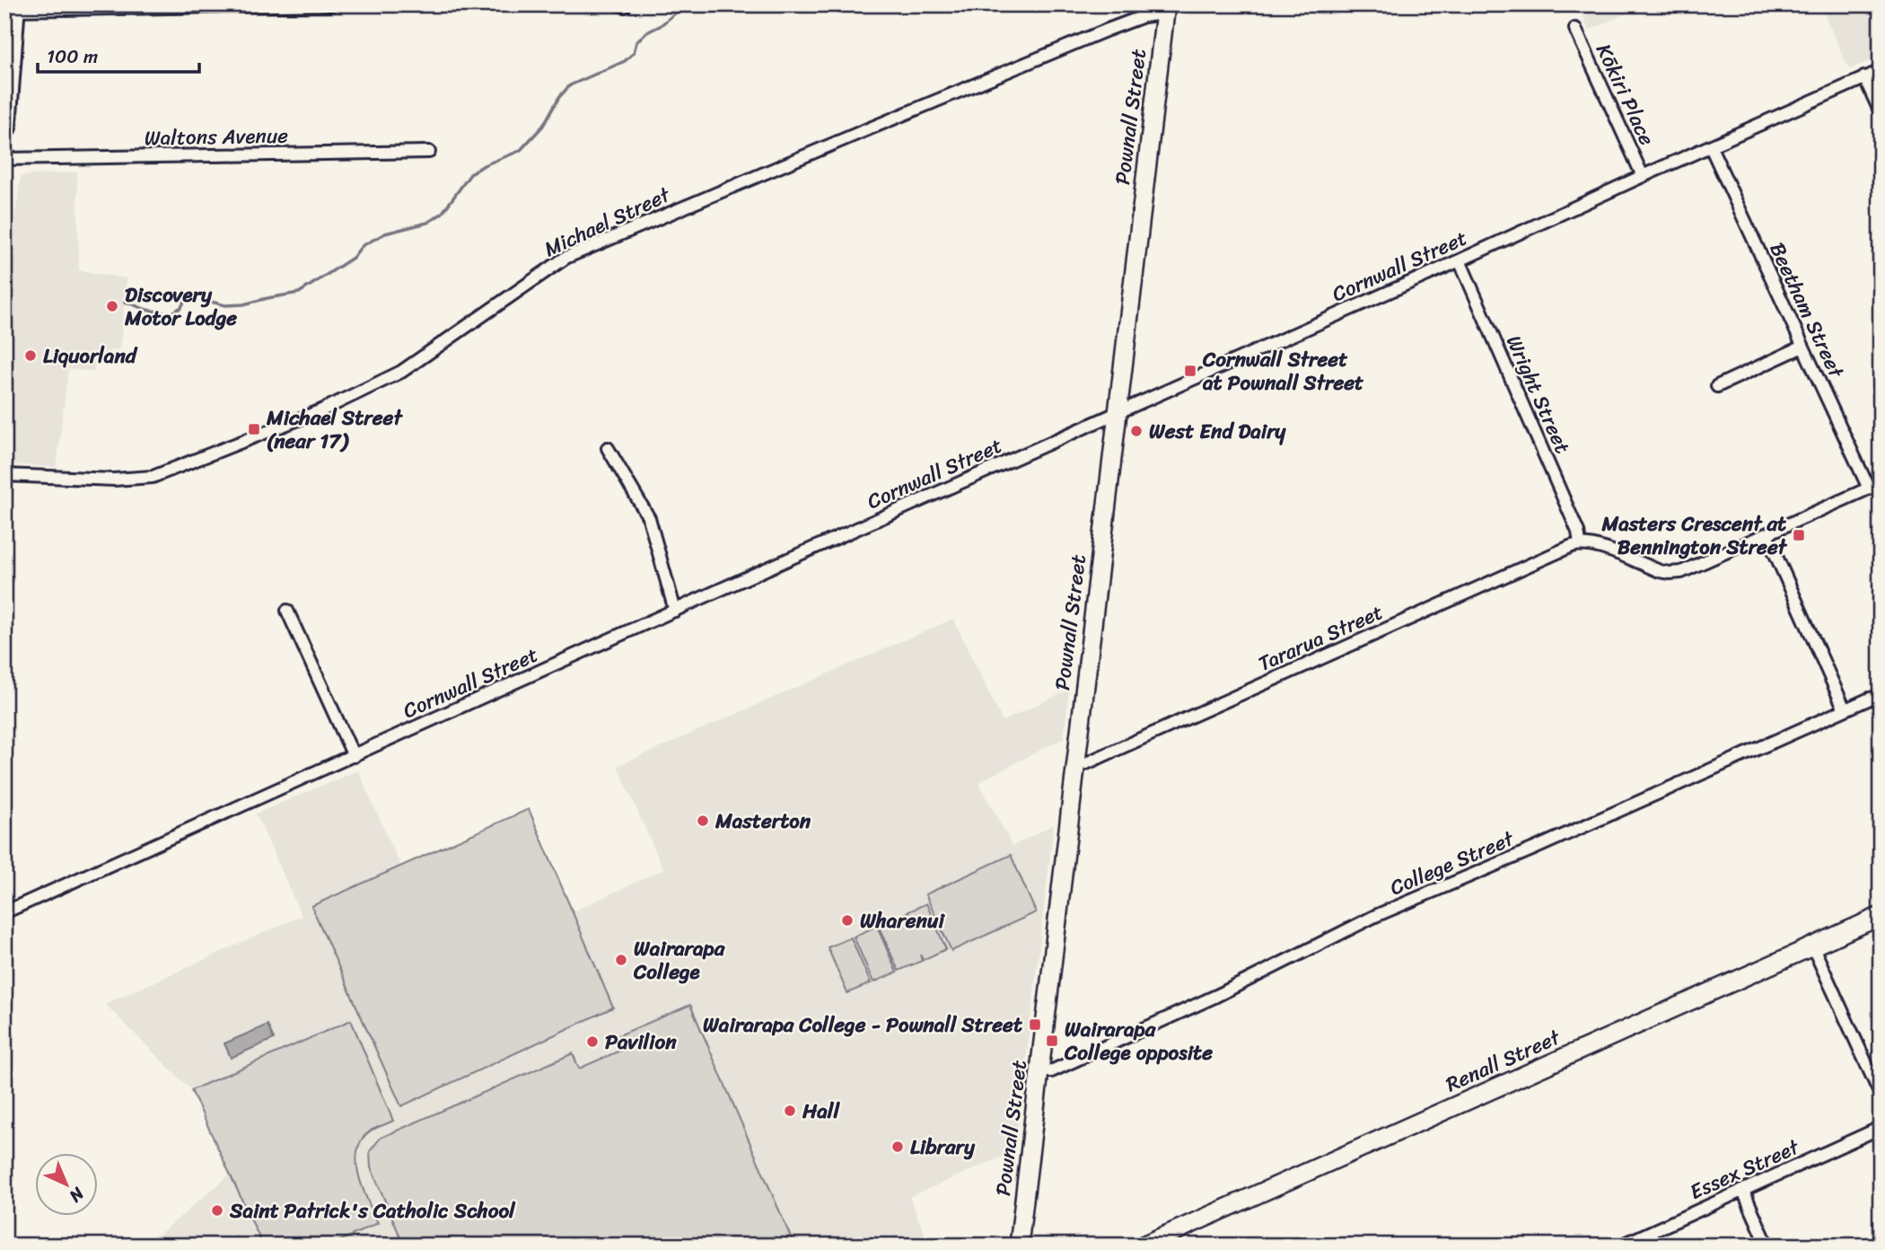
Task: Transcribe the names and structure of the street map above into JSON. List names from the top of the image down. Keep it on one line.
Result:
{"streets":{"street":["Kōkiri Place","Pownall Street","Waltons Avenue","Michael Street","Cornwall Street","Beetham Street","Wright Street","Tararua Street","College Street","Renall Street","Essex Street"]},"crossings":[["Kōkiri Place","Cornwall Street"],["Pownall Street","Michael Street"],["Pownall Street","Cornwall Street"],["Pownall Street","Tararua Street"],["Pownall Street","College Street"],["Cornwall Street","Beetham Street"],["Cornwall Street","Wright Street"],["Wright Street","Tararua Street"]],"places":{"other":["Discovery Motor Lodge","Liquorland","West End Dairy","Masterton","Wharenui","Wairarapa College","Pavilion","Hall","Library","Saint Patrick's Catholic School"],"transit":["Cornwall Street at Pownall Street","Michael Street (near 17)","Masters Crescent at Bennington Street","Wairarapa College - Pownall Street","Wairarapa College opposite"]},"scale_bar":"100 m","north":"bottom right"}
